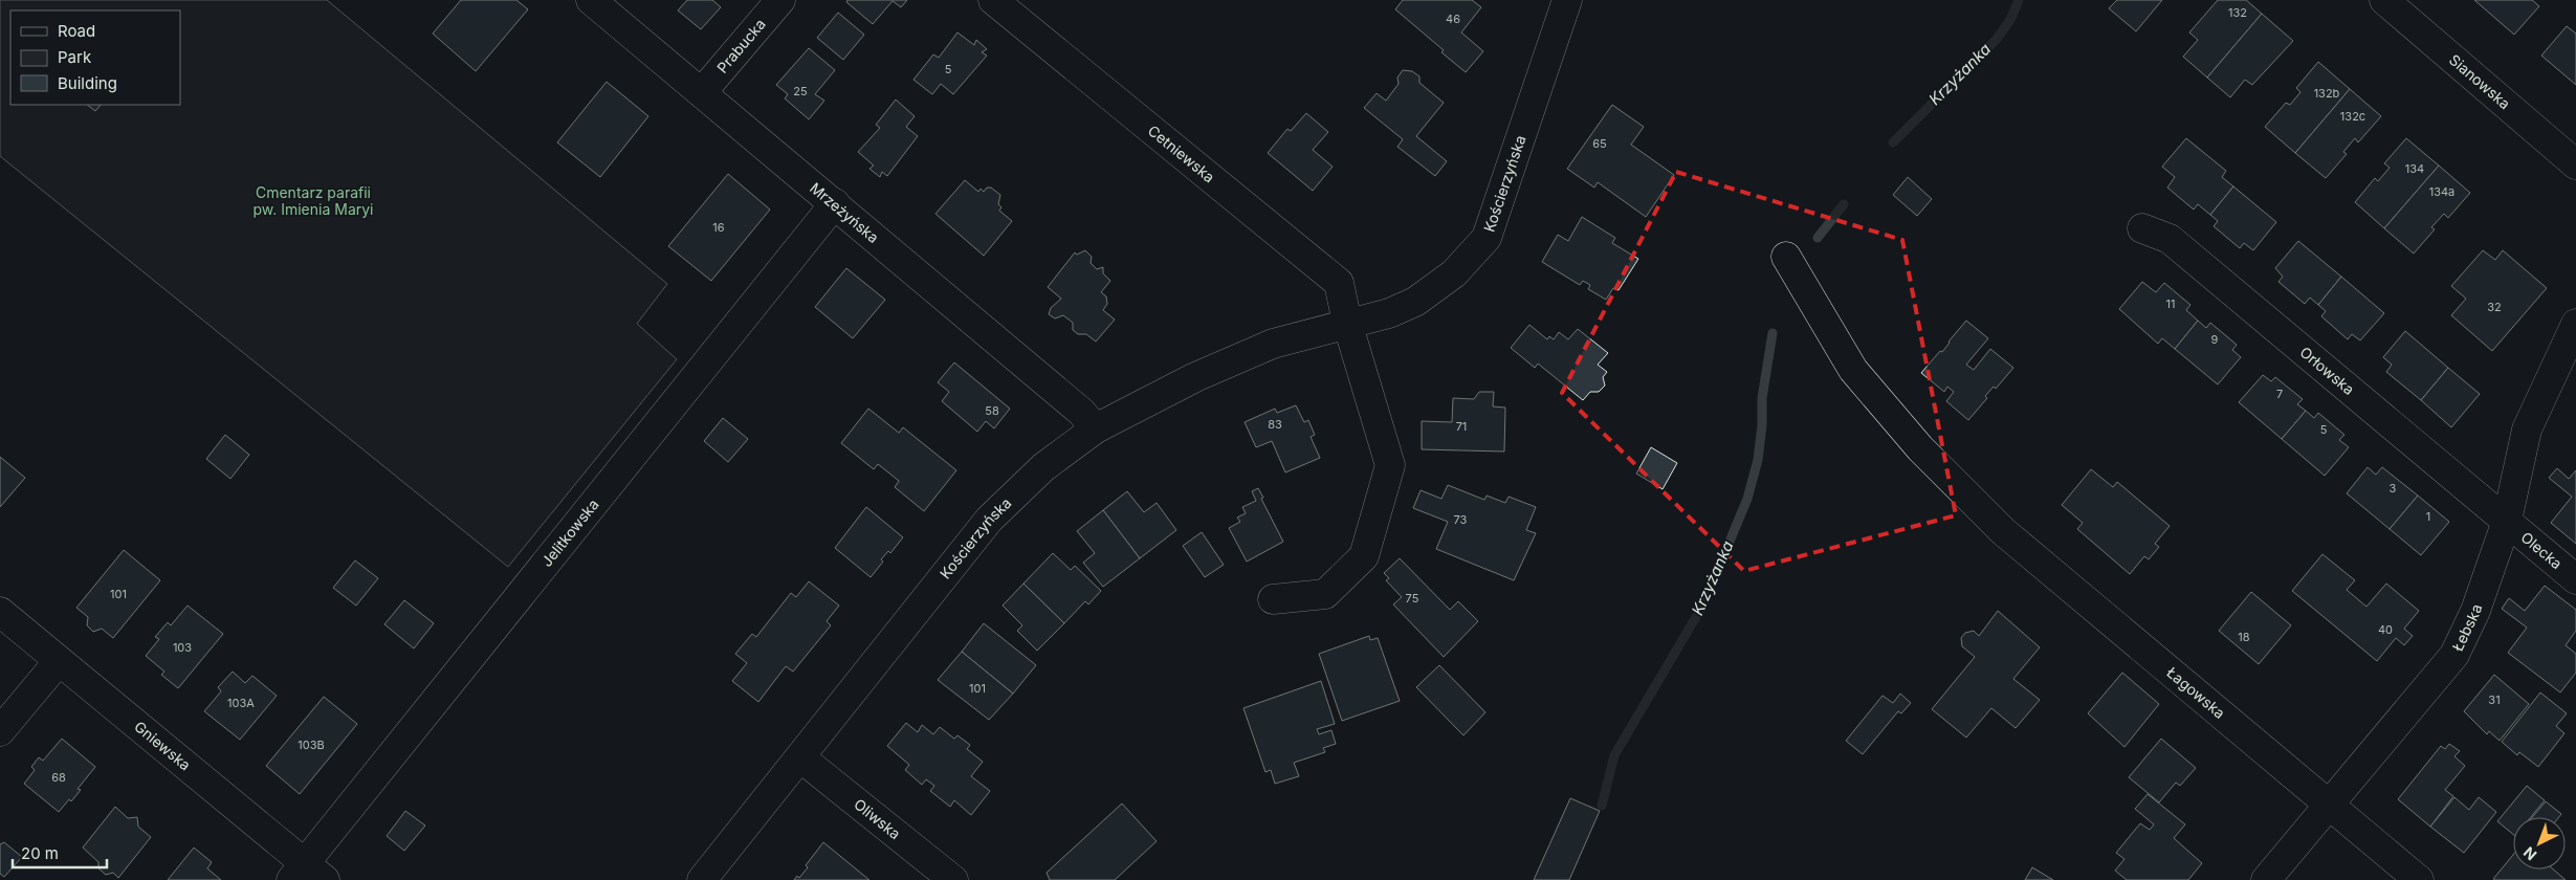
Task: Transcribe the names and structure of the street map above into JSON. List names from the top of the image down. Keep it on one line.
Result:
{"streets":{"street":["Prabucka","Sianowska","Cetniewska","Kościerzyńska","Mrzeżyńska","Orłowska","Jelitkowska","Olecka","Łebska","Łagowska","Gniewska","Oliwska"]},"crossings":[["Prabucka","Mrzeżyńska"],["Cetniewska","Kościerzyńska"],["Kościerzyńska","Mrzeżyńska"],["Kościerzyńska","Oliwska"],["Mrzeżyńska","Jelitkowska"],["Orłowska","Olecka"],["Orłowska","Łebska"],["Jelitkowska","Gniewska"],["Olecka","Łebska"],["Łebska","Łagowska"]],"water":["Krzyżanka"],"parks":["Cmentarz parafii pw. Imienia Maryi"],"house_numbers":["132","46","5","25","132b","132c","65","134","134a","16","11","32","9","7","58","83","71","5","3","1","73","101","75","40","18","103","101","31","103A","103B","68"],"legend":["Road","Park","Building"],"scale_bar":"20 m","north":"bottom left"}
